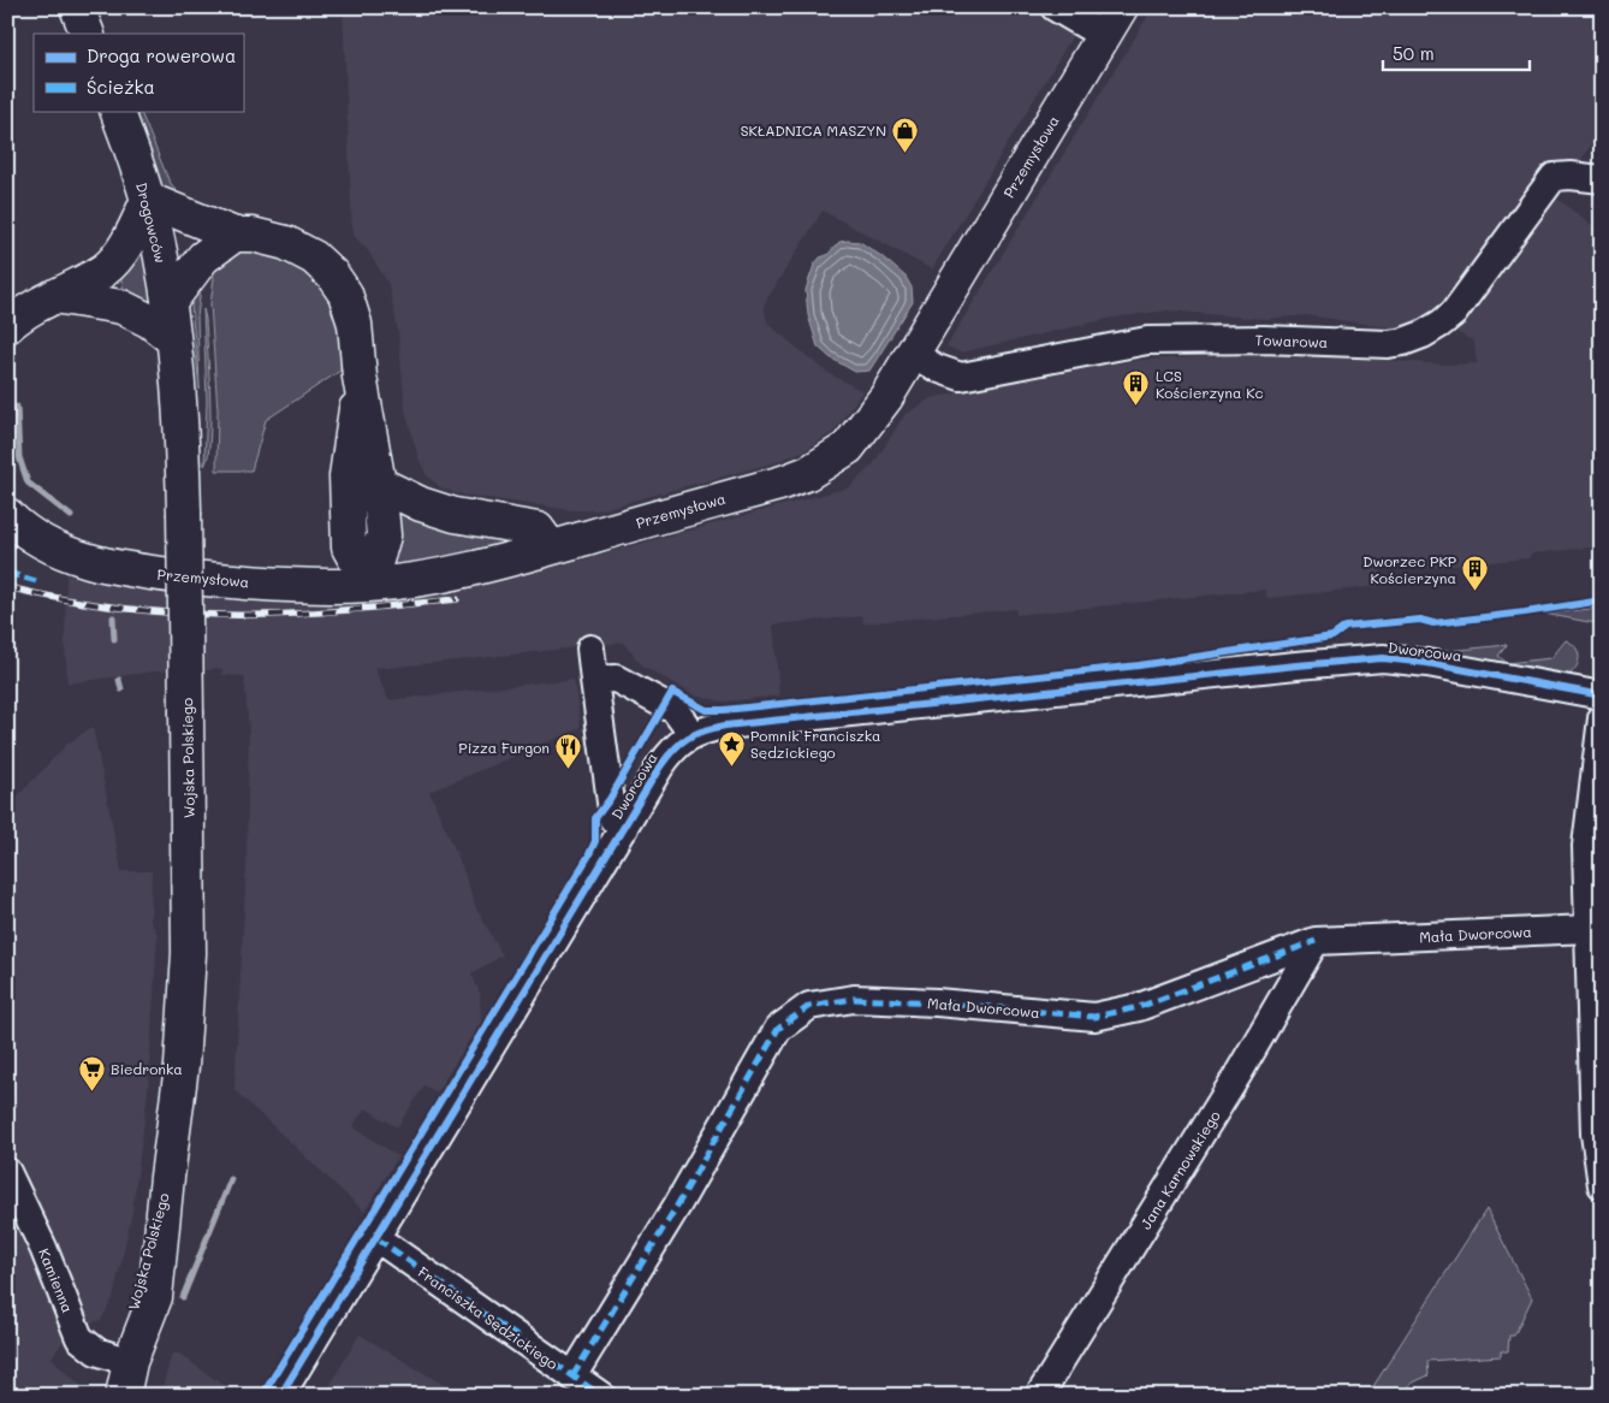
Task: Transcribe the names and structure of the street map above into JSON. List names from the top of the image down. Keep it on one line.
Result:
{"streets":{"main road":["Przemysłowa","Drogowców","Wojska Polskiego"],"street":["Towarowa","Dworcowa","Mała Dworcowa","Jana Karnowskiego","Kamienna","Franciszka Sędzickiego"]},"crossings":[["Przemysłowa","Towarowa"],["Drogowców","Wojska Polskiego"],["Dworcowa","Franciszka Sędzickiego"],["Wojska Polskiego","Kamienna"],["Mała Dworcowa","Jana Karnowskiego"],["Mała Dworcowa","Franciszka Sędzickiego"]],"places":{"shop":["SKŁADNICA MASZYN"],"building":["LCS Kościerzyna Kc","Dworzec PKP Kościerzyna"],"place":["Pomnik Franciszka Sędzickiego"],"restaurant":["Pizza Furgon"],"supermarket":["Biedronka"]},"legend":["Droga rowerowa","Ścieżka"],"scale_bar":"50 m"}
